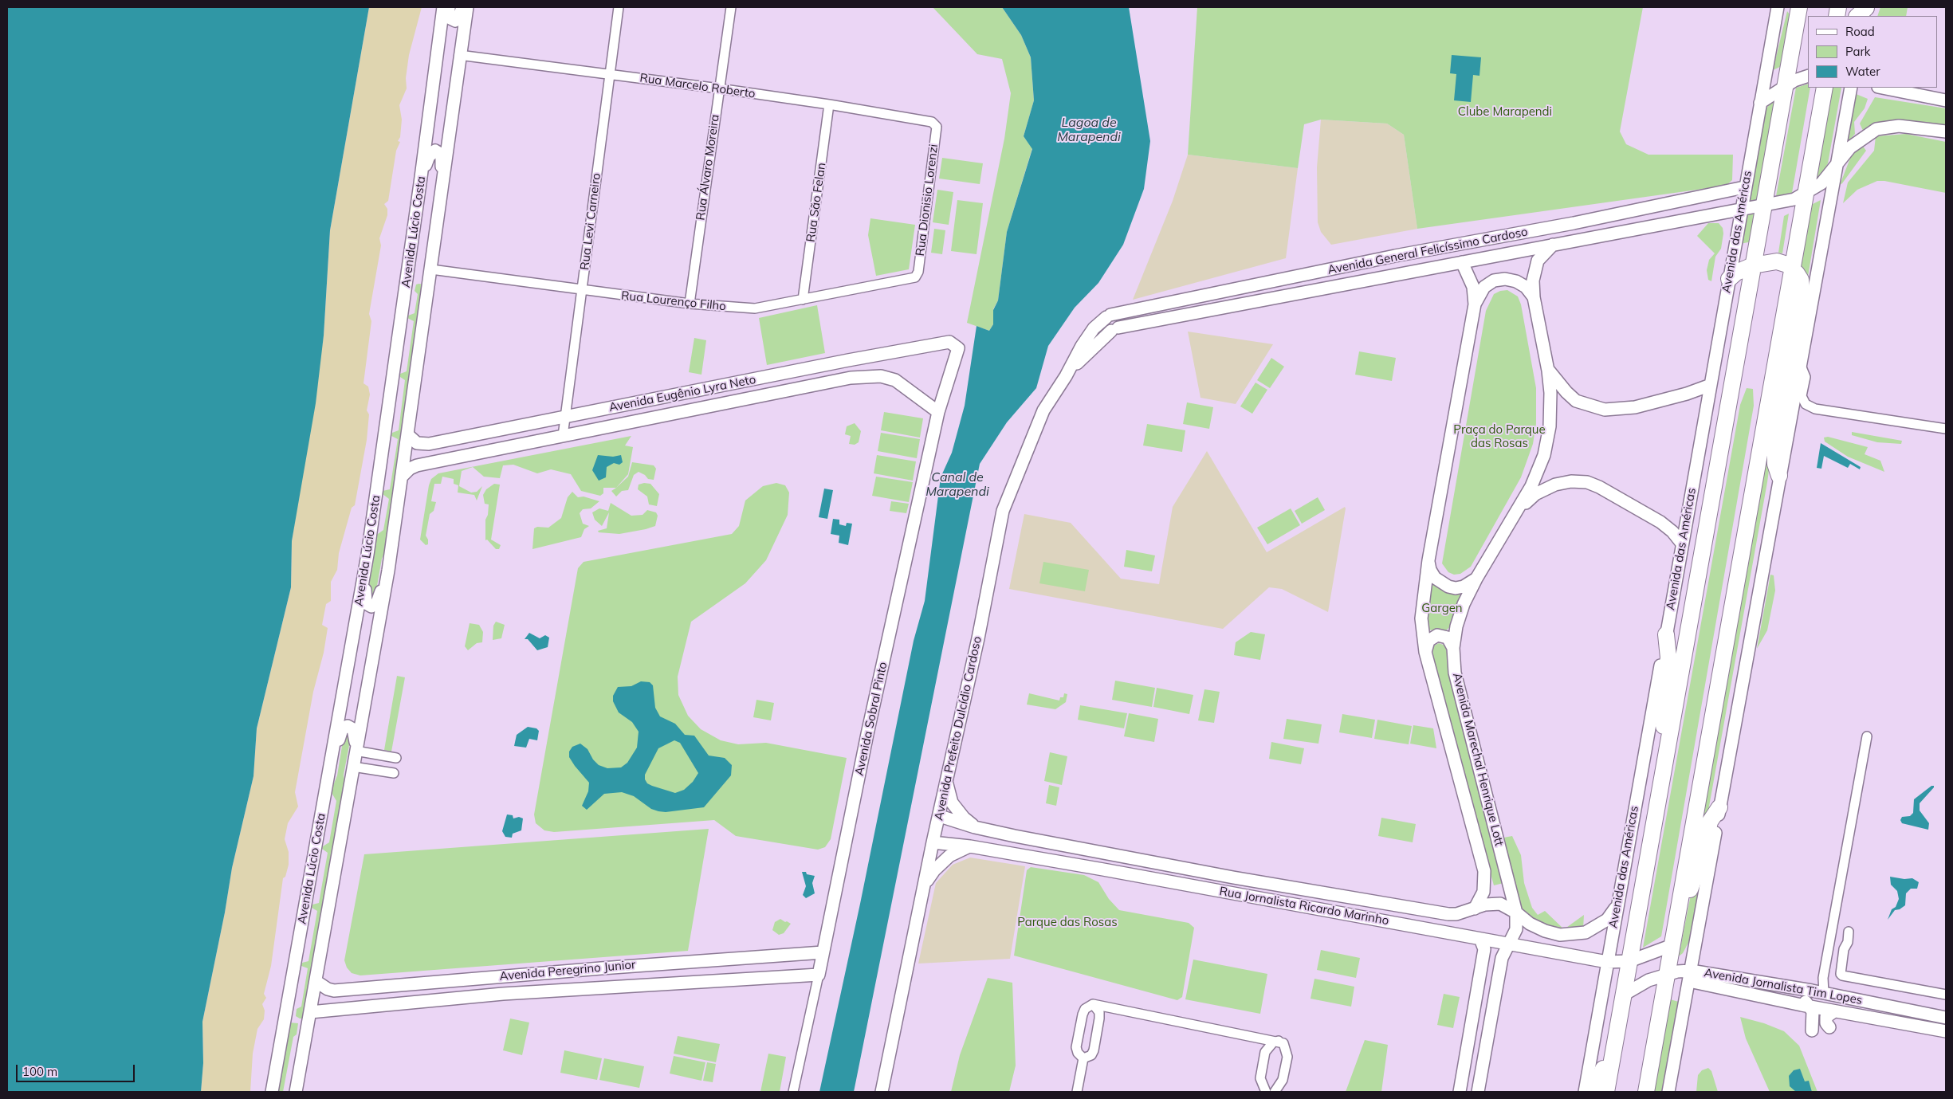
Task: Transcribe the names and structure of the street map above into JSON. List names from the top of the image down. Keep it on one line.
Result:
{"streets":{"highway":["Avenida das Américas"],"street":["Rua Marcelo Roberto","Rua Álvaro Moreira","Rua Dionisio Lorenzi","Rua São Felan","Rua Levi Carneiro","Avenida Lúcio Costa","Avenida General Felicíssimo Cardoso","Rua Lourenço Filho","Avenida Eugênio Lyra Neto","Avenida Sobral Pinto","Avenida Prefeito Dulcídio Cardoso","Avenida Marechal Henrique Lott","Rua Jornalista Ricardo Marinho","Avenida Peregrino Junior","Avenida Jornalista Tim Lopes"]},"crossings":[["Rua Marcelo Roberto","Rua Álvaro Moreira"],["Rua Marcelo Roberto","Rua Dionisio Lorenzi"],["Rua Marcelo Roberto","Rua São Felan"],["Rua Marcelo Roberto","Rua Levi Carneiro"],["Rua Marcelo Roberto","Avenida Lúcio Costa"],["Rua Álvaro Moreira","Rua Lourenço Filho"],["Rua Dionisio Lorenzi","Rua Lourenço Filho"],["Rua São Felan","Rua Lourenço Filho"],["Rua Levi Carneiro","Rua Lourenço Filho"],["Rua Levi Carneiro","Avenida Eugênio Lyra Neto"],["Avenida Lúcio Costa","Rua Lourenço Filho"],["Avenida Lúcio Costa","Avenida Eugênio Lyra Neto"],["Avenida Lúcio Costa","Avenida Peregrino Junior"],["Avenida das Américas","Avenida General Felicíssimo Cardoso"],["Avenida das Américas","Rua Jornalista Ricardo Marinho"],["Avenida das Américas","Avenida Jornalista Tim Lopes"],["Avenida General Felicíssimo Cardoso","Avenida Marechal Henrique Lott"],["Avenida Eugênio Lyra Neto","Avenida Sobral Pinto"],["Avenida Sobral Pinto","Avenida Peregrino Junior"],["Avenida Prefeito Dulcídio Cardoso","Rua Jornalista Ricardo Marinho"],["Avenida Marechal Henrique Lott","Rua Jornalista Ricardo Marinho"]],"water":["Lagoa de Marapendi","Canal de Marapendi"],"parks":["Clube Marapendi","Praça do Parque das Rosas","Gargen","Parque das Rosas"],"legend":["Road","Park","Water"],"scale_bar":"100 m"}
